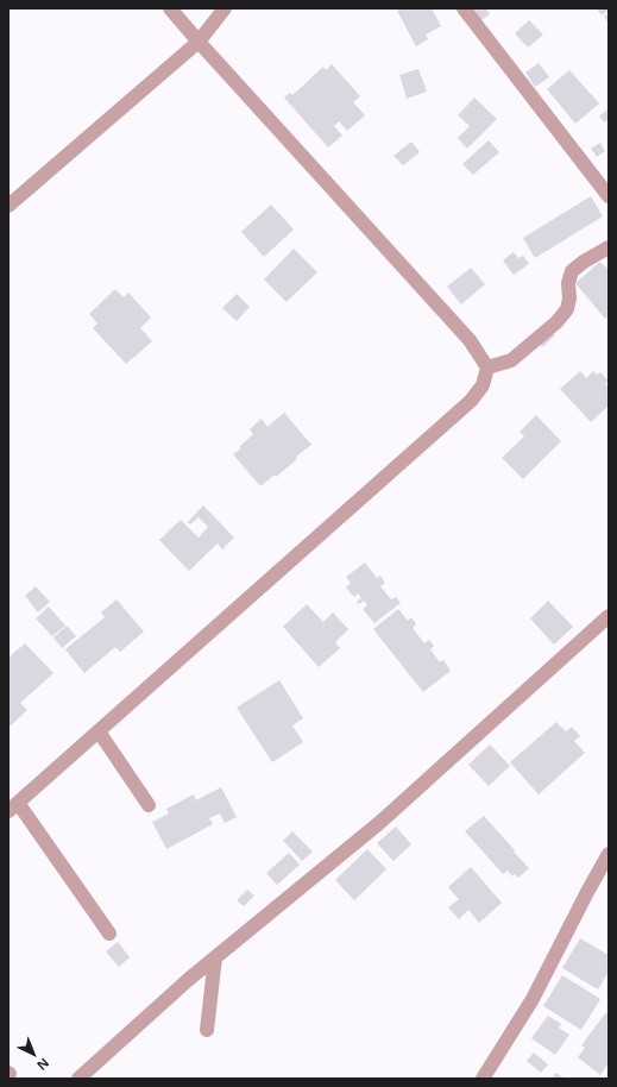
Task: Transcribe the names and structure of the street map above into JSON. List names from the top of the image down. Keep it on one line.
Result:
{"north":"bottom right"}
